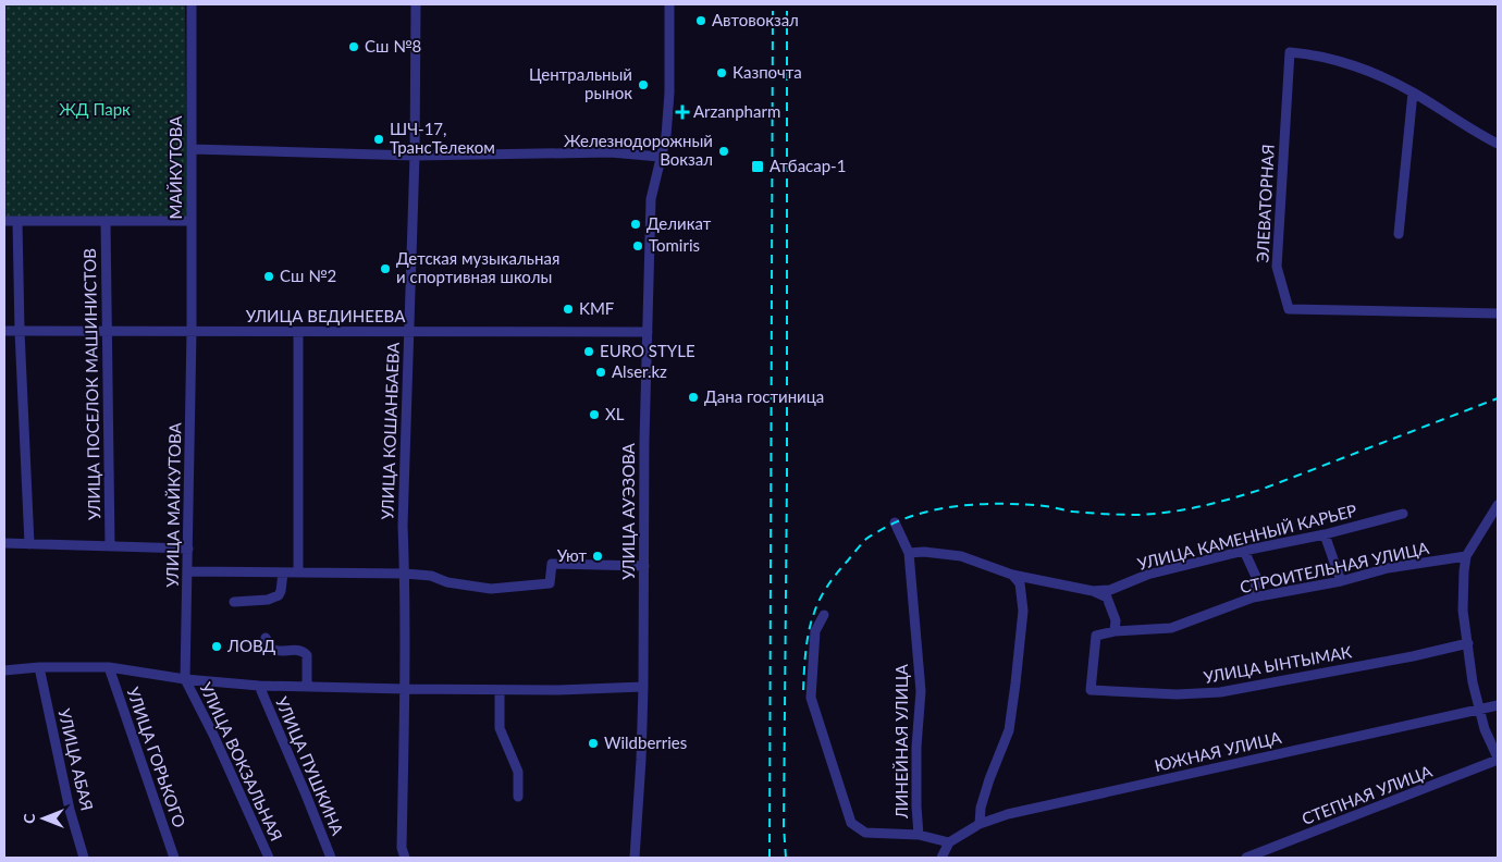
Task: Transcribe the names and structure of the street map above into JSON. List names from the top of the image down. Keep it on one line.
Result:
{"streets":{"street":["МАЙКУТОВА","ЭЛЕВАТОРНАЯ","УЛИЦА ВЕДИНЕЕВА","УЛИЦА ПОСЕЛОК МАШИНИСТОВ","УЛИЦА КОШАНБАЕВА","УЛИЦА МАЙКУТОВА","УЛИЦА АУЭЗОВА","УЛИЦА КАМЕННЫЙ КАРЬЕР","СТРОИТЕЛЬНАЯ УЛИЦА","УЛИЦА ЫНТЫМАК","ЛИНЕЙНАЯ УЛИЦА","ЮЖНАЯ УЛИЦА","УЛИЦА ГОРЬКОГО","УЛИЦА АБАЯ","УЛИЦА ВОКЗАЛЬНАЯ","УЛИЦА ПУШКИНА","СТЕПНАЯ УЛИЦА"]},"crossings":[["МАЙКУТОВА","УЛИЦА ВЕДИНЕЕВА"],["МАЙКУТОВА","УЛИЦА МАЙКУТОВА"],["УЛИЦА ВЕДИНЕЕВА","УЛИЦА ПОСЕЛОК МАШИНИСТОВ"],["УЛИЦА ВЕДИНЕЕВА","УЛИЦА КОШАНБАЕВА"],["УЛИЦА ВЕДИНЕЕВА","УЛИЦА МАЙКУТОВА"],["УЛИЦА ВЕДИНЕЕВА","УЛИЦА АУЭЗОВА"],["УЛИЦА МАЙКУТОВА","УЛИЦА ВОКЗАЛЬНАЯ"],["УЛИЦА КАМЕННЫЙ КАРЬЕР","ЛИНЕЙНАЯ УЛИЦА"],["СТРОИТЕЛЬНАЯ УЛИЦА","УЛИЦА ЫНТЫМАК"],["ЛИНЕЙНАЯ УЛИЦА","ЮЖНАЯ УЛИЦА"]],"parks":["ЖД Парк"],"places":{"other":["Автовокзал","Сш №8","Казпочта","Центральный рынок","ШЧ-17, ТрансТелеком","Железнодорожный Вокзал","Деликат","Tomiris","Детская музыкальная и спортивная школы","Сш №2","KMF","EURO STYLE","Alser.kz","Дана гостиница","XL","Уют","ЛОВД","Wildberries"],"health":["Arzanpharm"],"transit":["Атбасар-1"]},"north":"left"}
